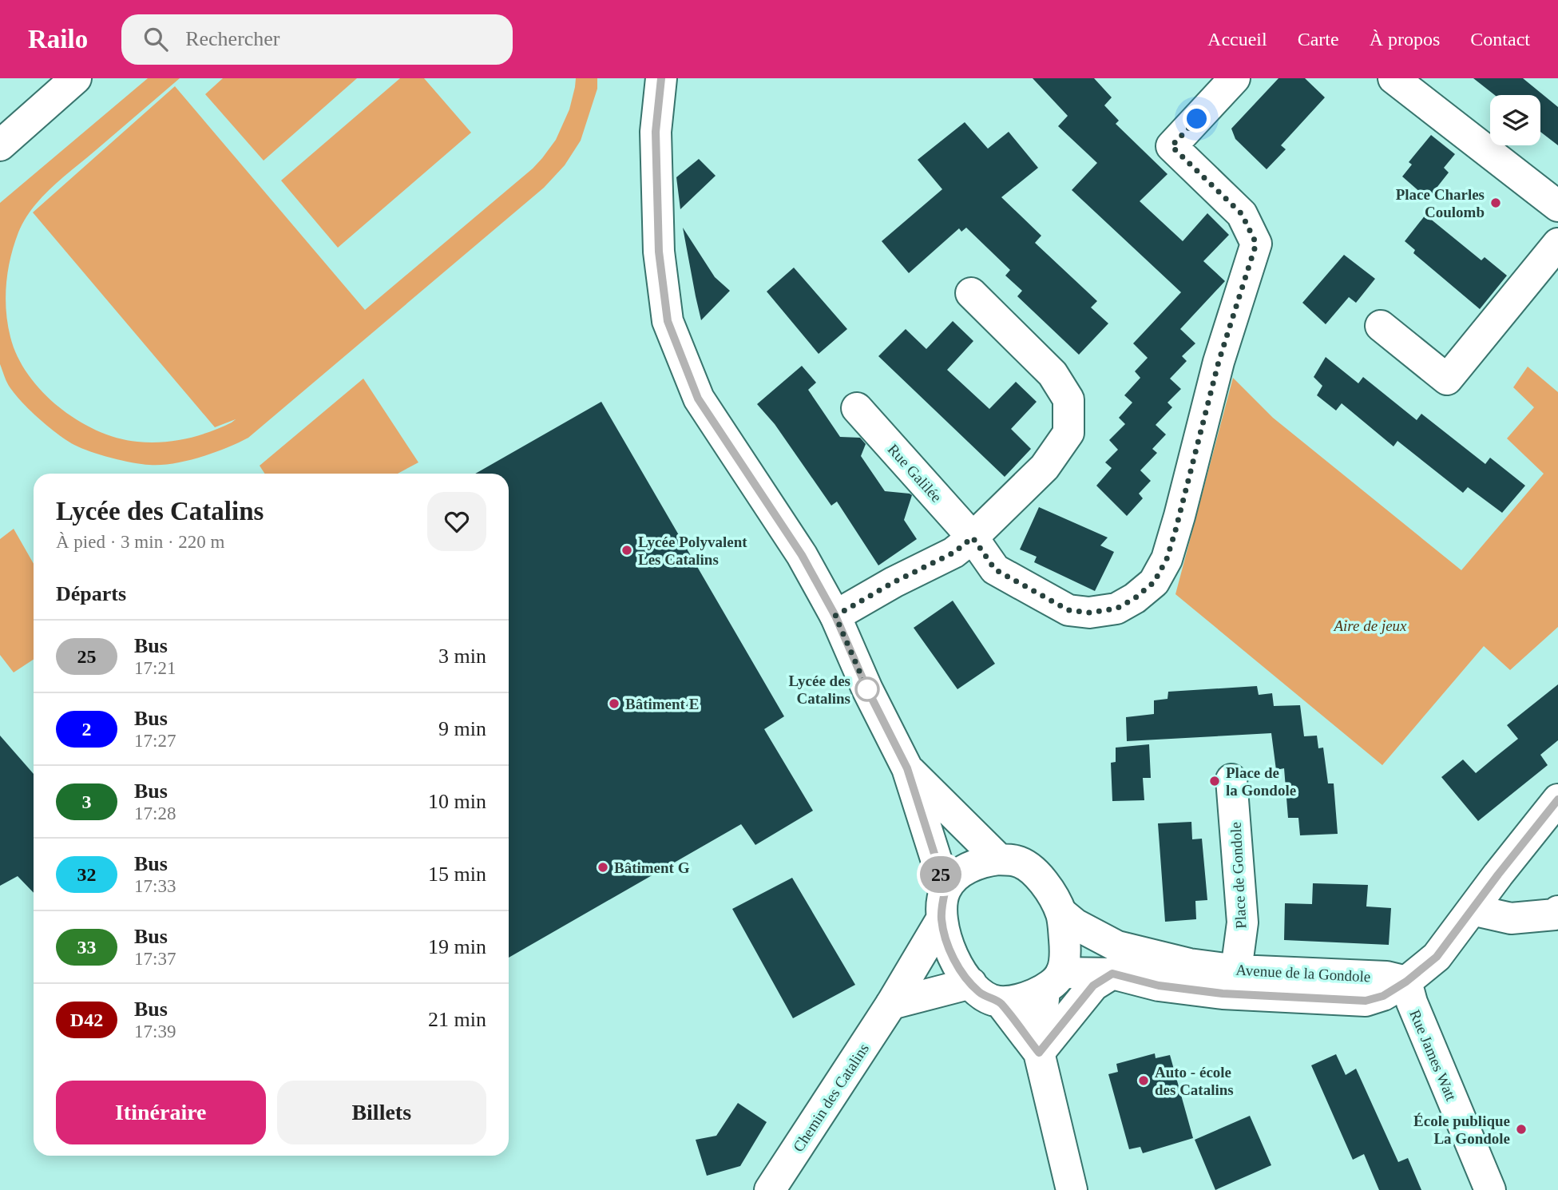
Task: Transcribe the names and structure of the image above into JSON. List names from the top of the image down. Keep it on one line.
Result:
{"streets":{"street":["Rue Galilée","Place de Gondole","Avenue de la Gondole","Rue James Watt","Chemin des Catalins"]},"crossings":[["Place de Gondole","Avenue de la Gondole"],["Avenue de la Gondole","Rue James Watt"],["Avenue de la Gondole","Chemin des Catalins"]],"parks":["Aire de jeux"],"places":["Place Charles Coulomb","Lycée Polyvalent Les Catalins","Lycée des Catalins","Bâtiment E","Place de la Gondole","Bâtiment G","Auto - école des Catalins","École publique La Gondole"],"lines":["bus line 25"],"page":{"header":"Railo","search":"Rechercher","nav":["Accueil","Carte","À propos","Contact"],"on_map":"25","heading":[["Lycée des Catalins","À pied · 3 min · 220 m"],"Départs"],"list":[{"mark":"25","name":"Bus","note":"17:21","value":"3 min"},{"mark":"2","name":"Bus","note":"17:27","value":"9 min"},{"mark":"3","name":"Bus","note":"17:28","value":"10 min"},{"mark":"32","name":"Bus","note":"17:33","value":"15 min"},{"mark":"33","name":"Bus","note":"17:37","value":"19 min"},{"mark":"D42","name":"Bus","note":"17:39","value":"21 min"}],"buttons":["Itinéraire","Billets"]}}
